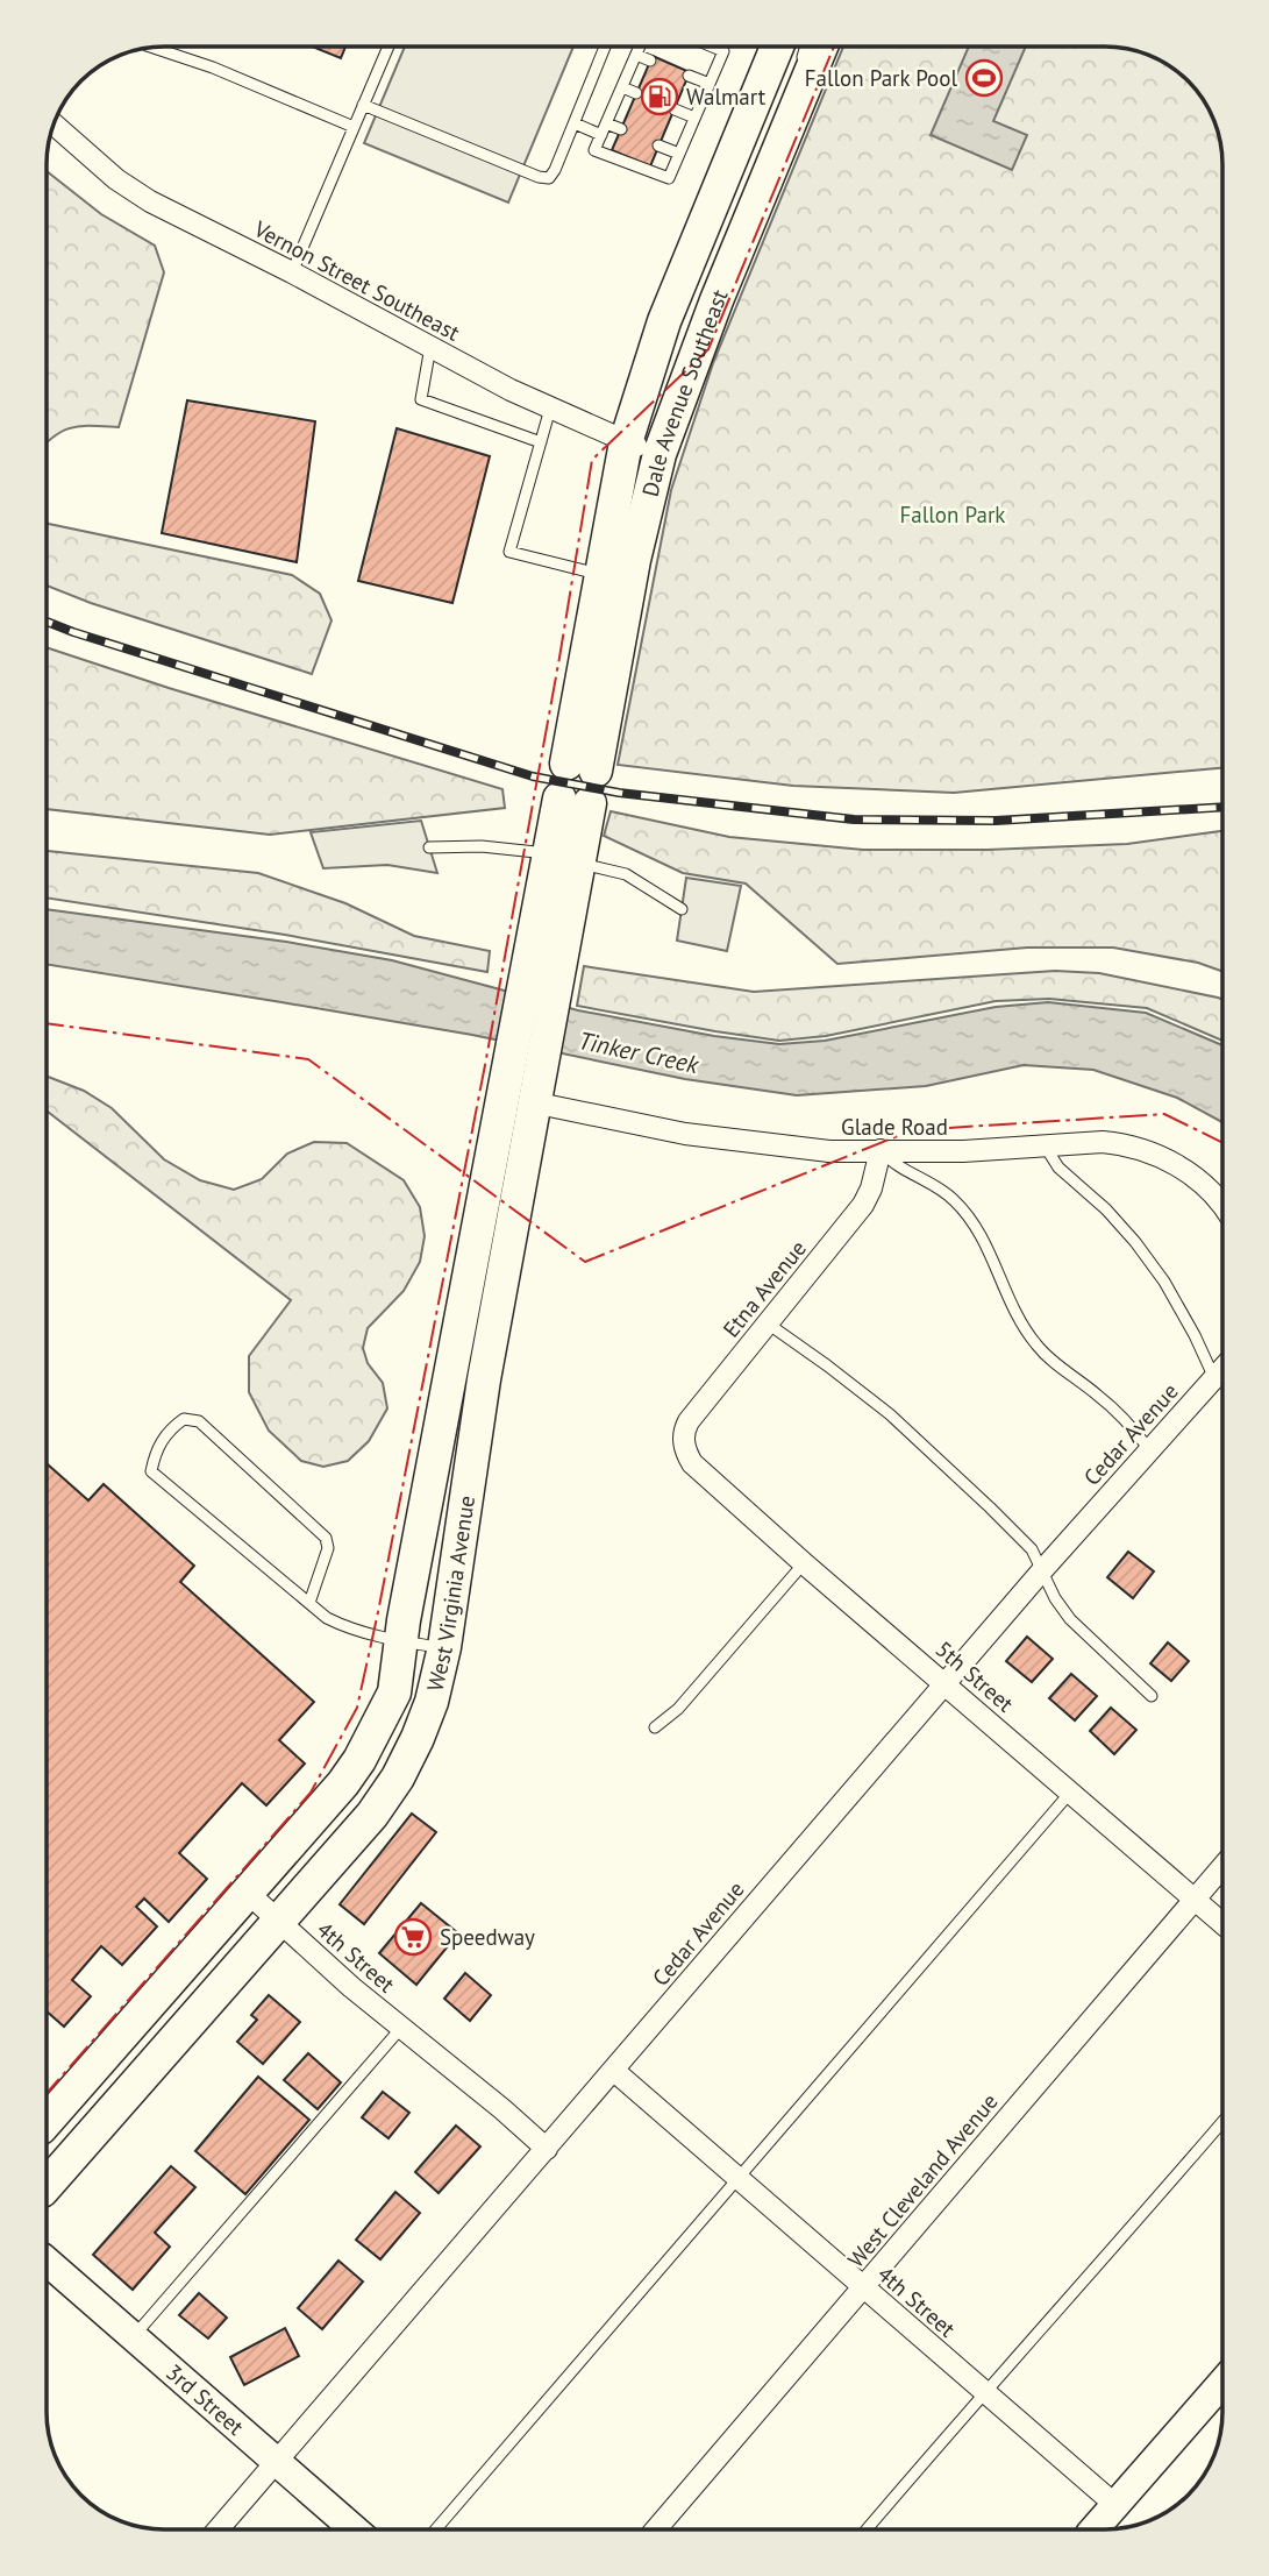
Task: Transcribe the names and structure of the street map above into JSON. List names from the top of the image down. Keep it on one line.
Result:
{"streets":{"main road":["Dale Avenue Southeast","West Virginia Avenue"],"street":["Vernon Street Southeast","Glade Road","Etna Avenue","Cedar Avenue","5th Street","4th Street","West Cleveland Avenue","3rd Street"]},"crossings":[["Vernon Street Southeast","Dale Avenue Southeast"],["Glade Road","Etna Avenue"],["Glade Road","West Virginia Avenue"],["Etna Avenue","5th Street"],["Cedar Avenue","5th Street"],["Cedar Avenue","4th Street"],["Cedar Avenue","3rd Street"],["West Virginia Avenue","4th Street"],["5th Street","West Cleveland Avenue"],["4th Street","West Cleveland Avenue"]],"water":["Tinker Creek"],"parks":["Fallon Park"],"places":{"sports":["Fallon Park Pool"],"fuel station":["Walmart"],"supermarket":["Speedway"]}}
